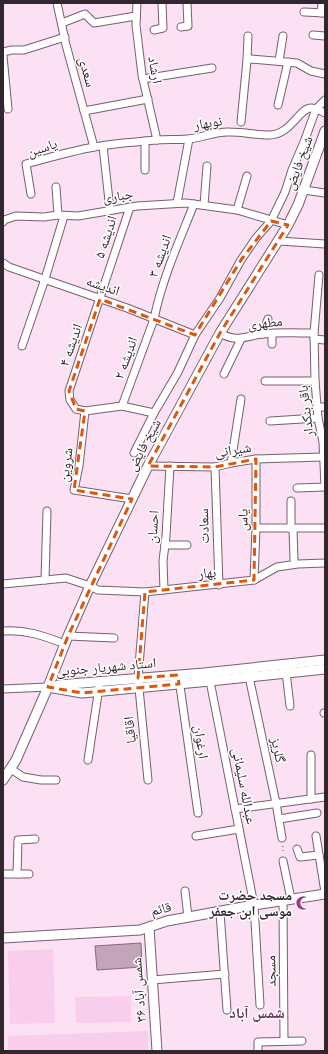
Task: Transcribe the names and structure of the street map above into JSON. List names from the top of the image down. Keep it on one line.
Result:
{"streets":{"street":["ارشاد","سعدی","نوبهار","یاسین","شیخ فایض","جباری","اندیشه ۵","اندیشه ۳","اندیشه","مطهری","اندیشه ۴","اندیشه ۲","باقر بنکدار","شیرانی","شروین","یاس","سعادت","احسان","بهار","استاد شهریار جنوبی","اقاقیا","ارغوان","گلریز","عبدالله سلیمانی","قائم","مسجد","شمس آباد ۳۶"]},"crossings":[["ارشاد","نوبهار"],["سعدی","نوبهار"],["سعدی","یاسین"],["نوبهار","یاسین"],["نوبهار","شیخ فایض"],["شیخ فایض","جباری"],["شیخ فایض","اندیشه"],["شیخ فایض","مطهری"],["شیخ فایض","شیرانی"],["شیخ فایض","شروین"],["شیخ فایض","بهار"],["شیخ فایض","استاد شهریار جنوبی"],["جباری","اندیشه ۵"],["جباری","اندیشه ۳"],["اندیشه ۵","اندیشه"],["اندیشه ۵","اندیشه ۴"],["اندیشه ۳","اندیشه"],["اندیشه ۳","اندیشه ۲"],["اندیشه","اندیشه ۴"],["اندیشه","اندیشه ۲"],["مطهری","باقر بنکدار"],["اندیشه ۴","شروین"],["باقر بنکدار","شیرانی"],["شیرانی","یاس"],["شیرانی","سعادت"],["شیرانی","احسان"],["یاس","بهار"],["سعادت","بهار"],["احسان","بهار"],["بهار","اقاقیا"],["استاد شهریار جنوبی","اقاقیا"],["استاد شهریار جنوبی","ارغوان"],["استاد شهریار جنوبی","گلریز"],["استاد شهریار جنوبی","عبدالله سلیمانی"],["عبدالله سلیمانی","قائم"],["قائم","مسجد"],["قائم","شمس آباد ۳۶"]],"districts":["شمس آباد"],"places":{"mosque":["مسجد حضرت موسی ابن جعفر"]}}
